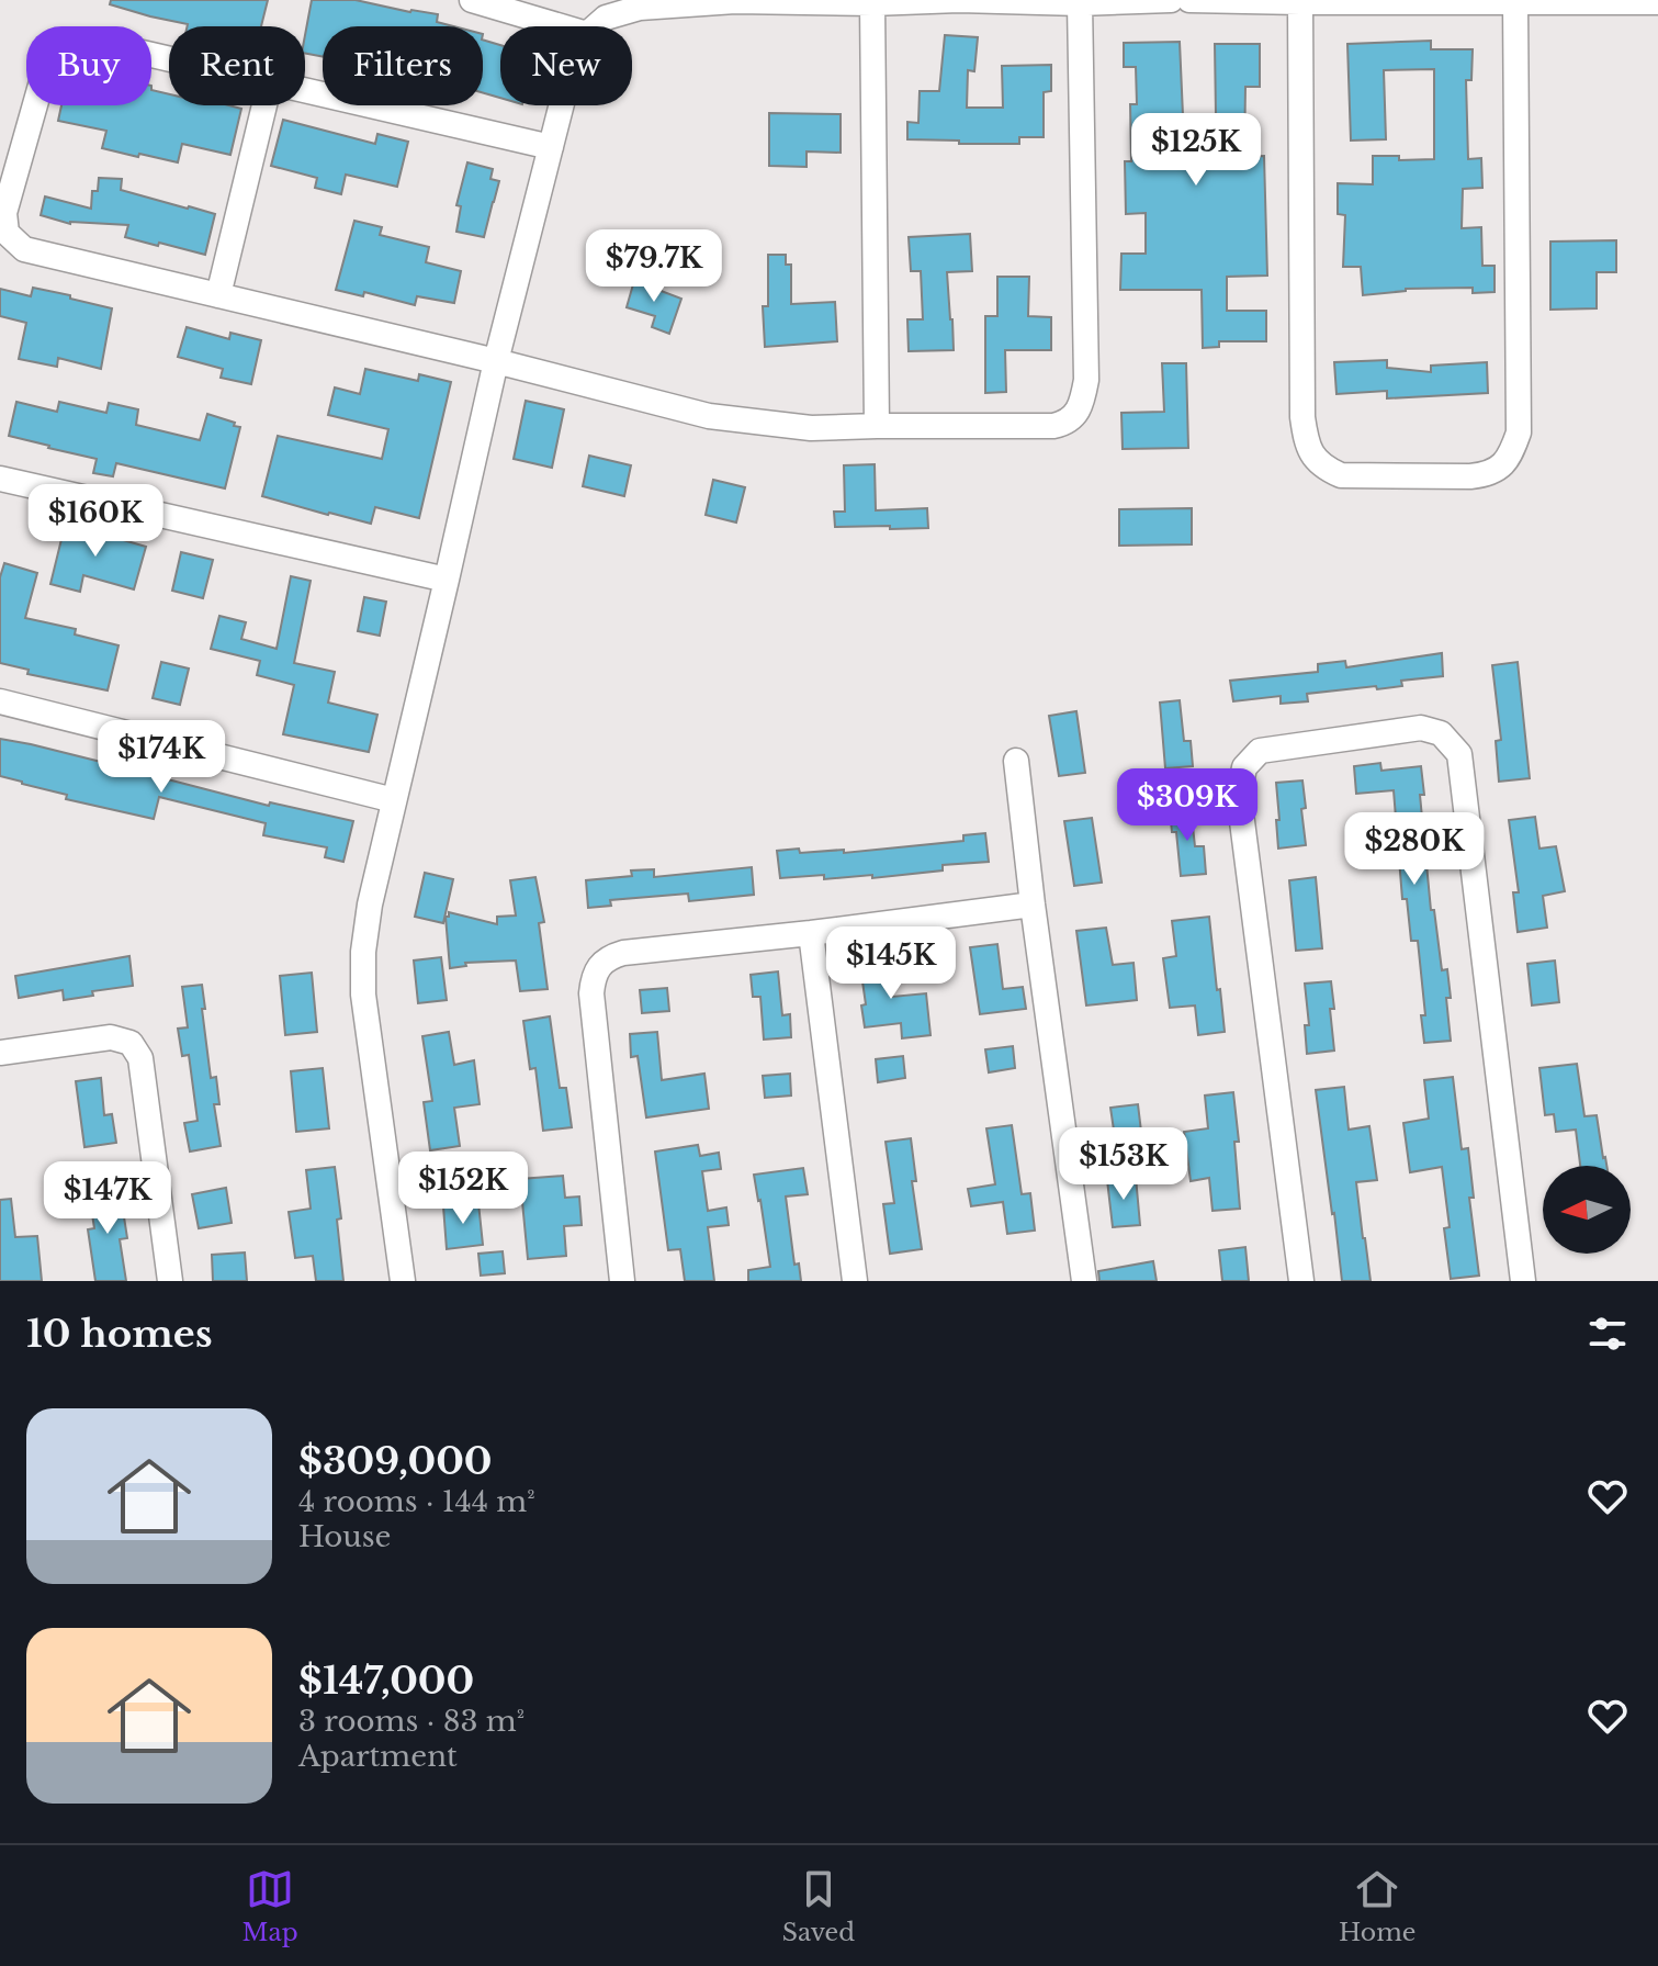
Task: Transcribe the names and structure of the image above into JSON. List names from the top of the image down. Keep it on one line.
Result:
{"north":"left","page":{"chip":["Buy","Rent","Filters","New"],"price":["$125K","$79.7K","$160K","$174K","$309K","$280K","$145K","$153K","$152K","$147K"],"heading":"10 homes","list":[{"name":"$309,000","note":"4 rooms · 144 m² · House"},{"name":"$147,000","note":"3 rooms · 83 m² · Apartment"}],"tabs":["Map","Saved","Home"]}}
